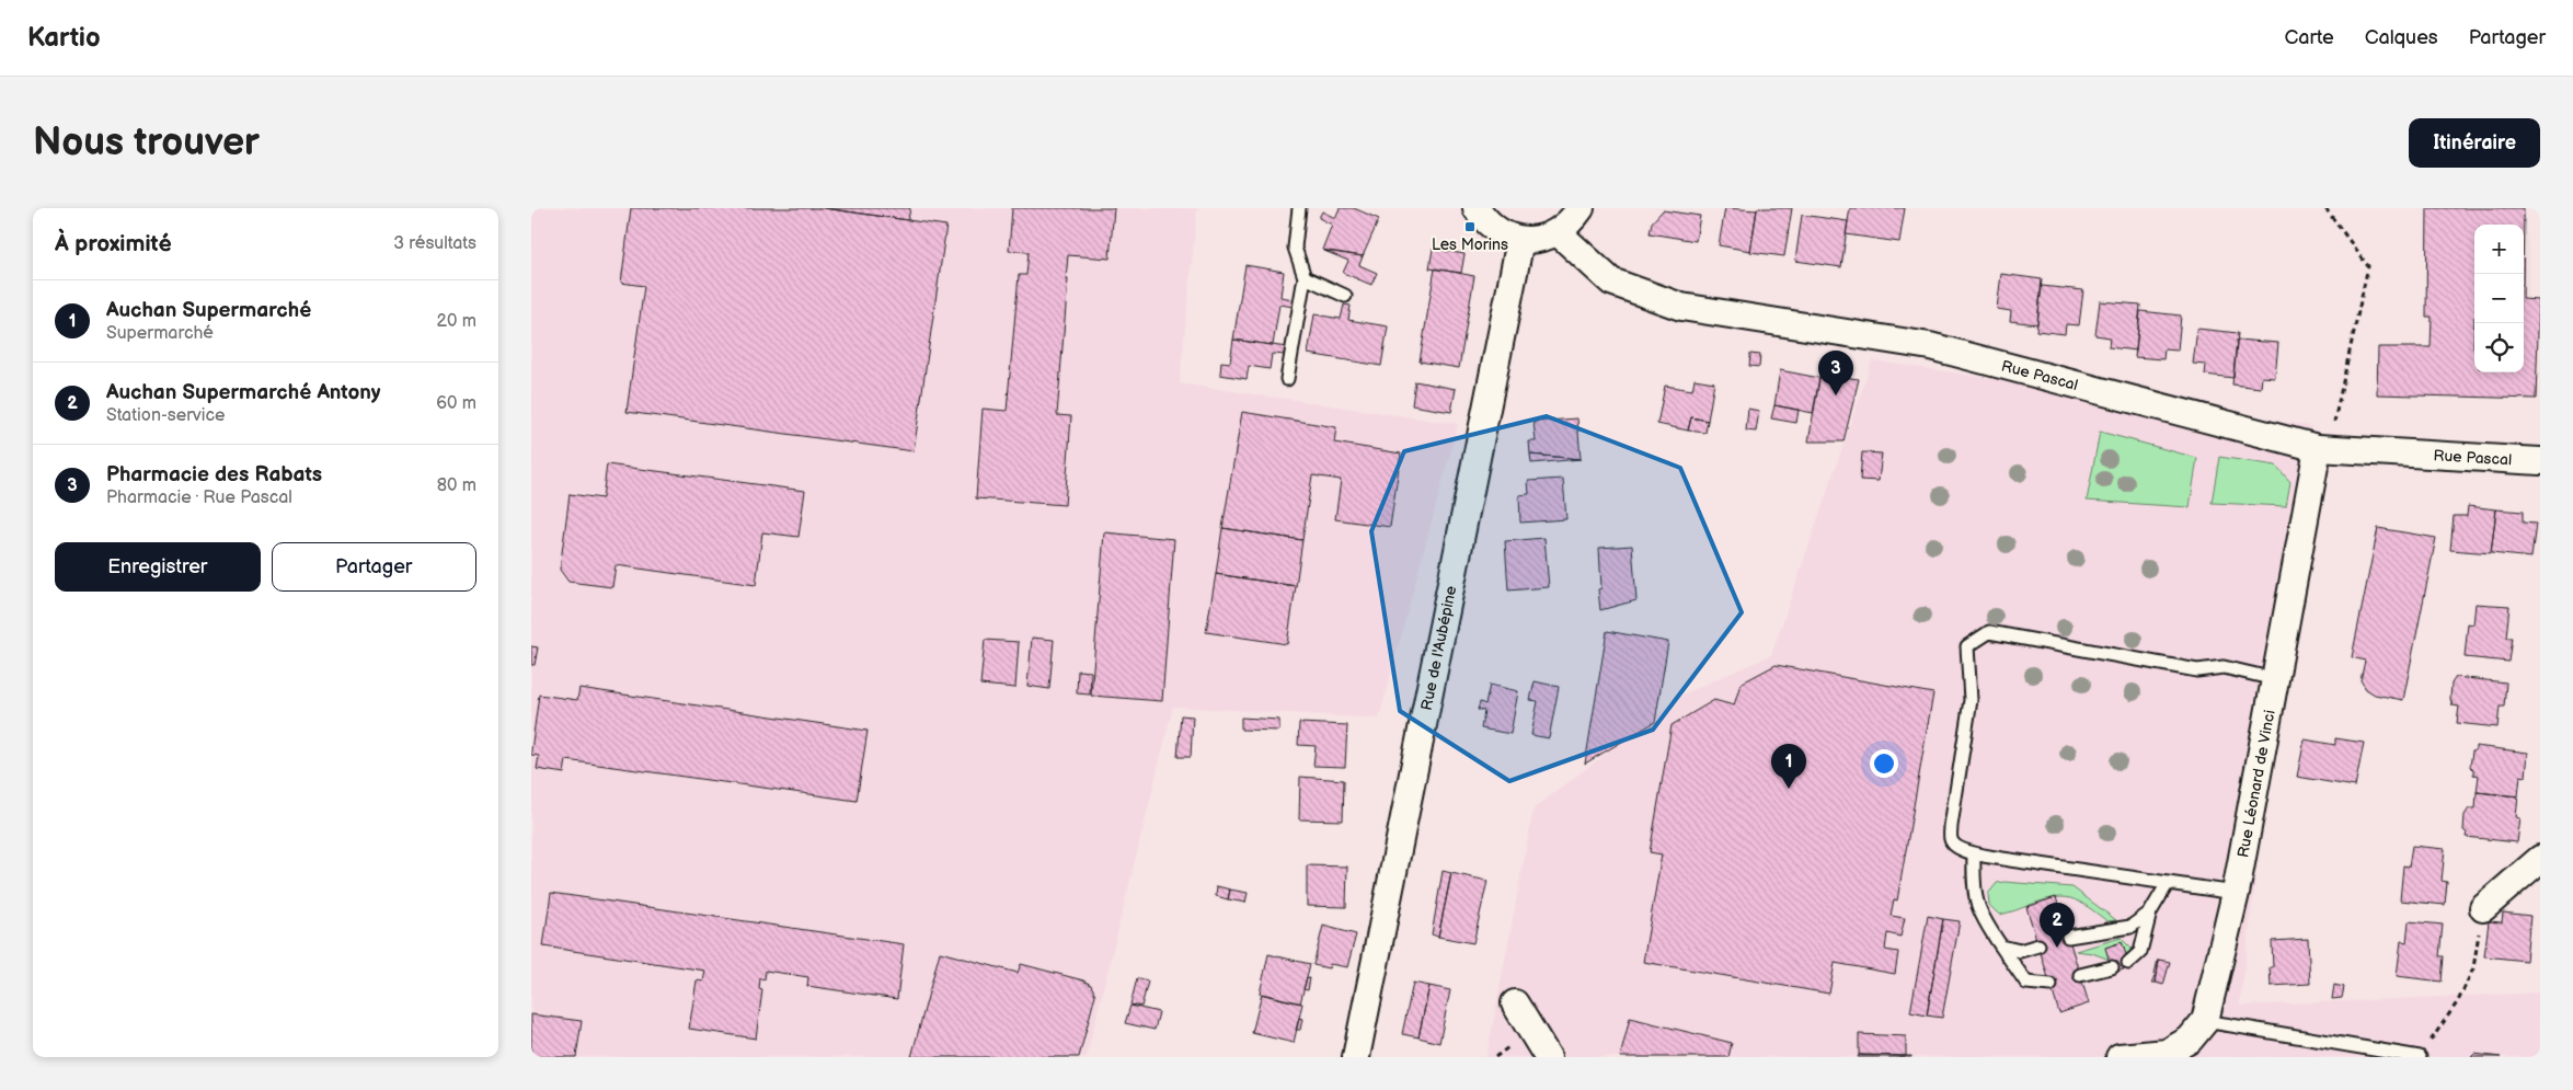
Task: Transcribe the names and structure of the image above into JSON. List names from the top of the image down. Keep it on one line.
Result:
{"streets":{"street":["Rue Pascal","Rue de l'Aubépine","Rue Léonard de Vinci"]},"crossings":[["Rue Pascal","Rue Léonard de Vinci"]],"places":{"transit":["Les Morins"]},"page":{"header":"Kartio","nav":["Carte","Calques","Partager"],"buttons":["Itinéraire",["Enregistrer","Partager"]],"title":"Nous trouver","heading":["À proximité","3 résultats"],"map_buttons":["+","−"],"list":[{"mark":"1","name":"Auchan Supermarché","note":"Supermarché","value":"20 m"},{"mark":"2","name":"Auchan Supermarché Antony","note":"Station-service","value":"60 m"},{"mark":"3","name":"Pharmacie des Rabats","note":"Pharmacie · Rue Pascal","value":"80 m"}],"pins":["3","1","2"]}}
